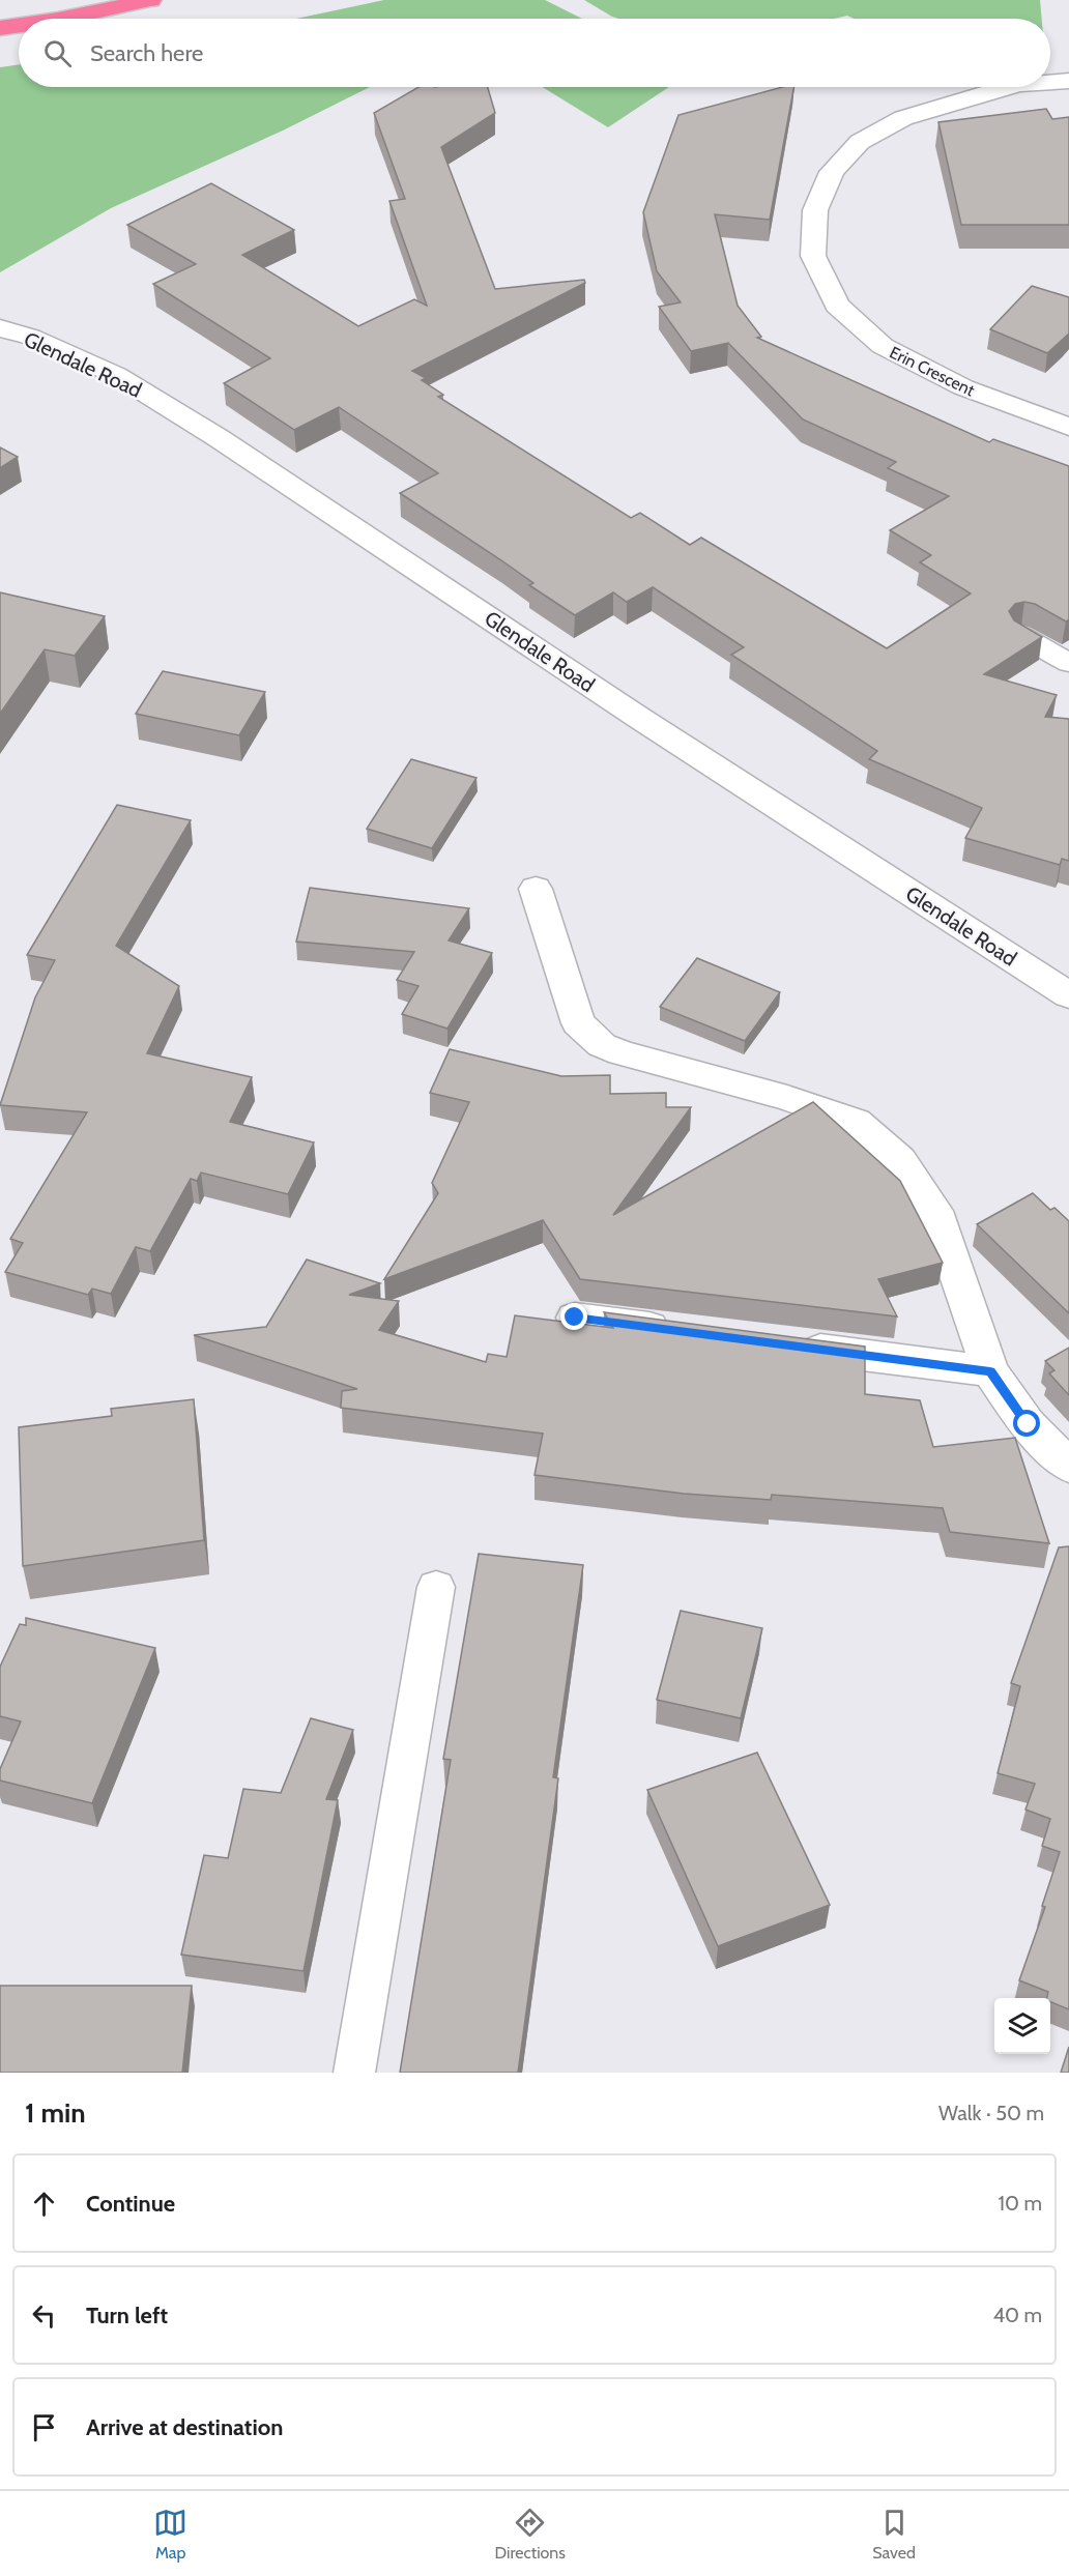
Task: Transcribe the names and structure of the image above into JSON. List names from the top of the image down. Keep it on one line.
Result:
{"streets":{"street":["Glendale Road","Erin Crescent"]},"page":{"search":"Search here","heading":["1 min","Walk · 50 m"],"list":[["Continue","10 m"],["Turn left","40 m"],"Arrive at destination"],"nav":["Map","Directions","Saved"]}}
